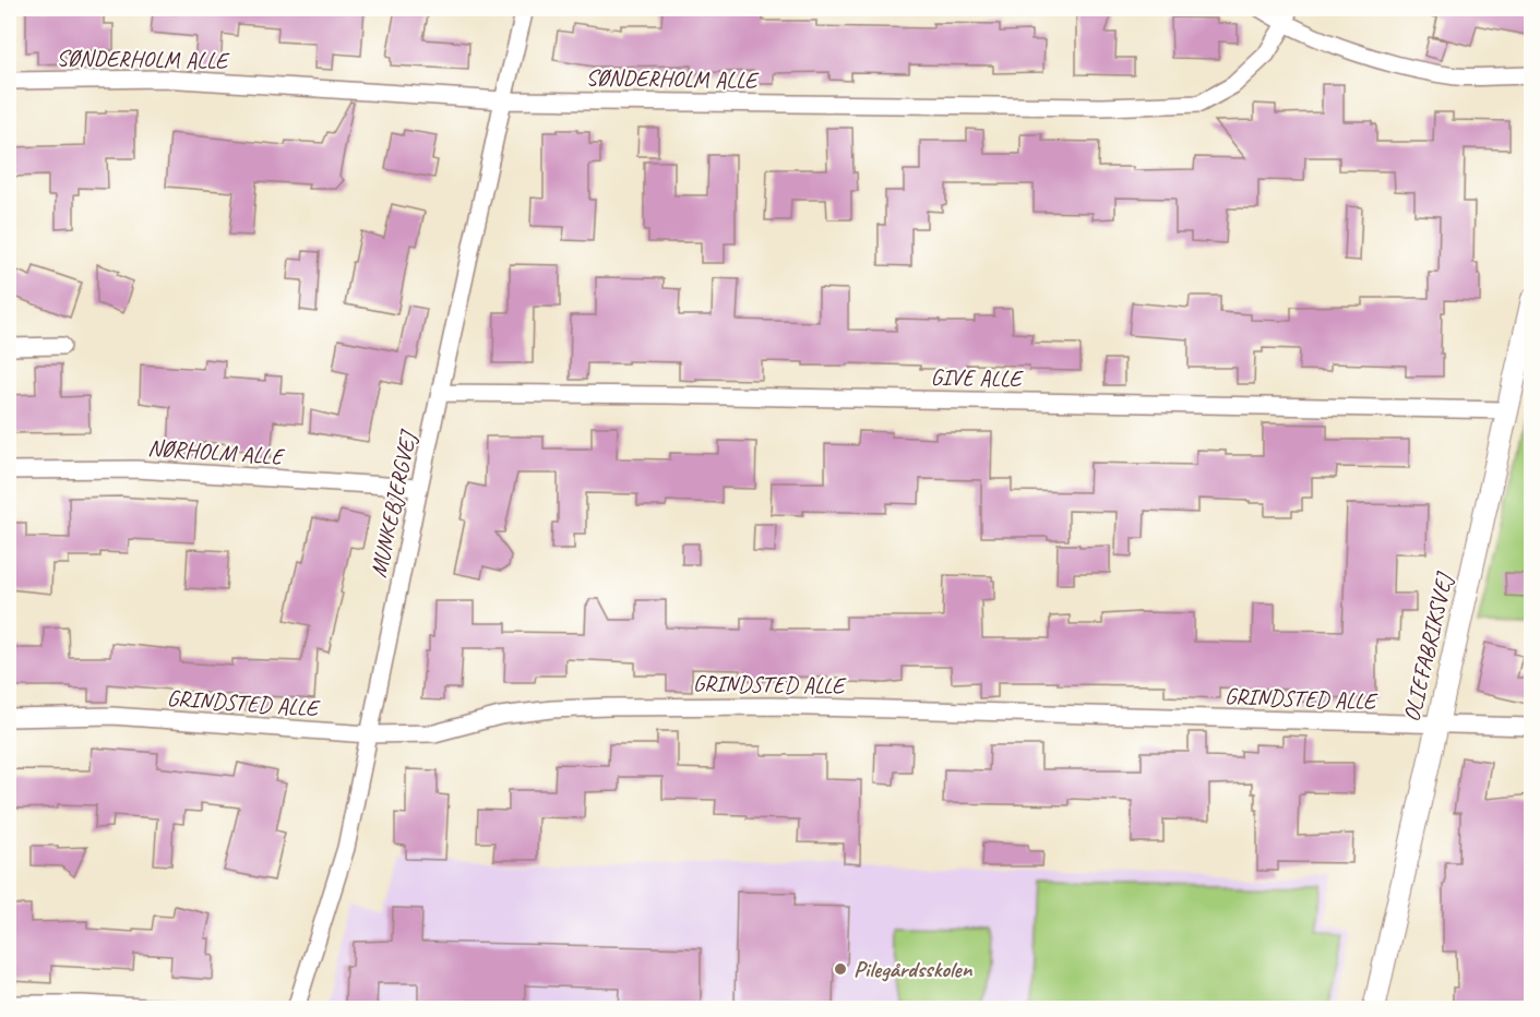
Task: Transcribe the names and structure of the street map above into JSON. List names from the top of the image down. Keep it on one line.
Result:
{"streets":{"street":["SØNDERHOLM ALLE","GIVE ALLE","NØRHOLM ALLE","MUNKEBJERGVEJ","OLIEFABRIKSVEJ","GRINDSTED ALLE"]},"crossings":[["SØNDERHOLM ALLE","MUNKEBJERGVEJ"],["GIVE ALLE","MUNKEBJERGVEJ"],["GIVE ALLE","OLIEFABRIKSVEJ"],["NØRHOLM ALLE","MUNKEBJERGVEJ"],["MUNKEBJERGVEJ","GRINDSTED ALLE"],["OLIEFABRIKSVEJ","GRINDSTED ALLE"]],"places":["Pilegårdsskolen"]}
